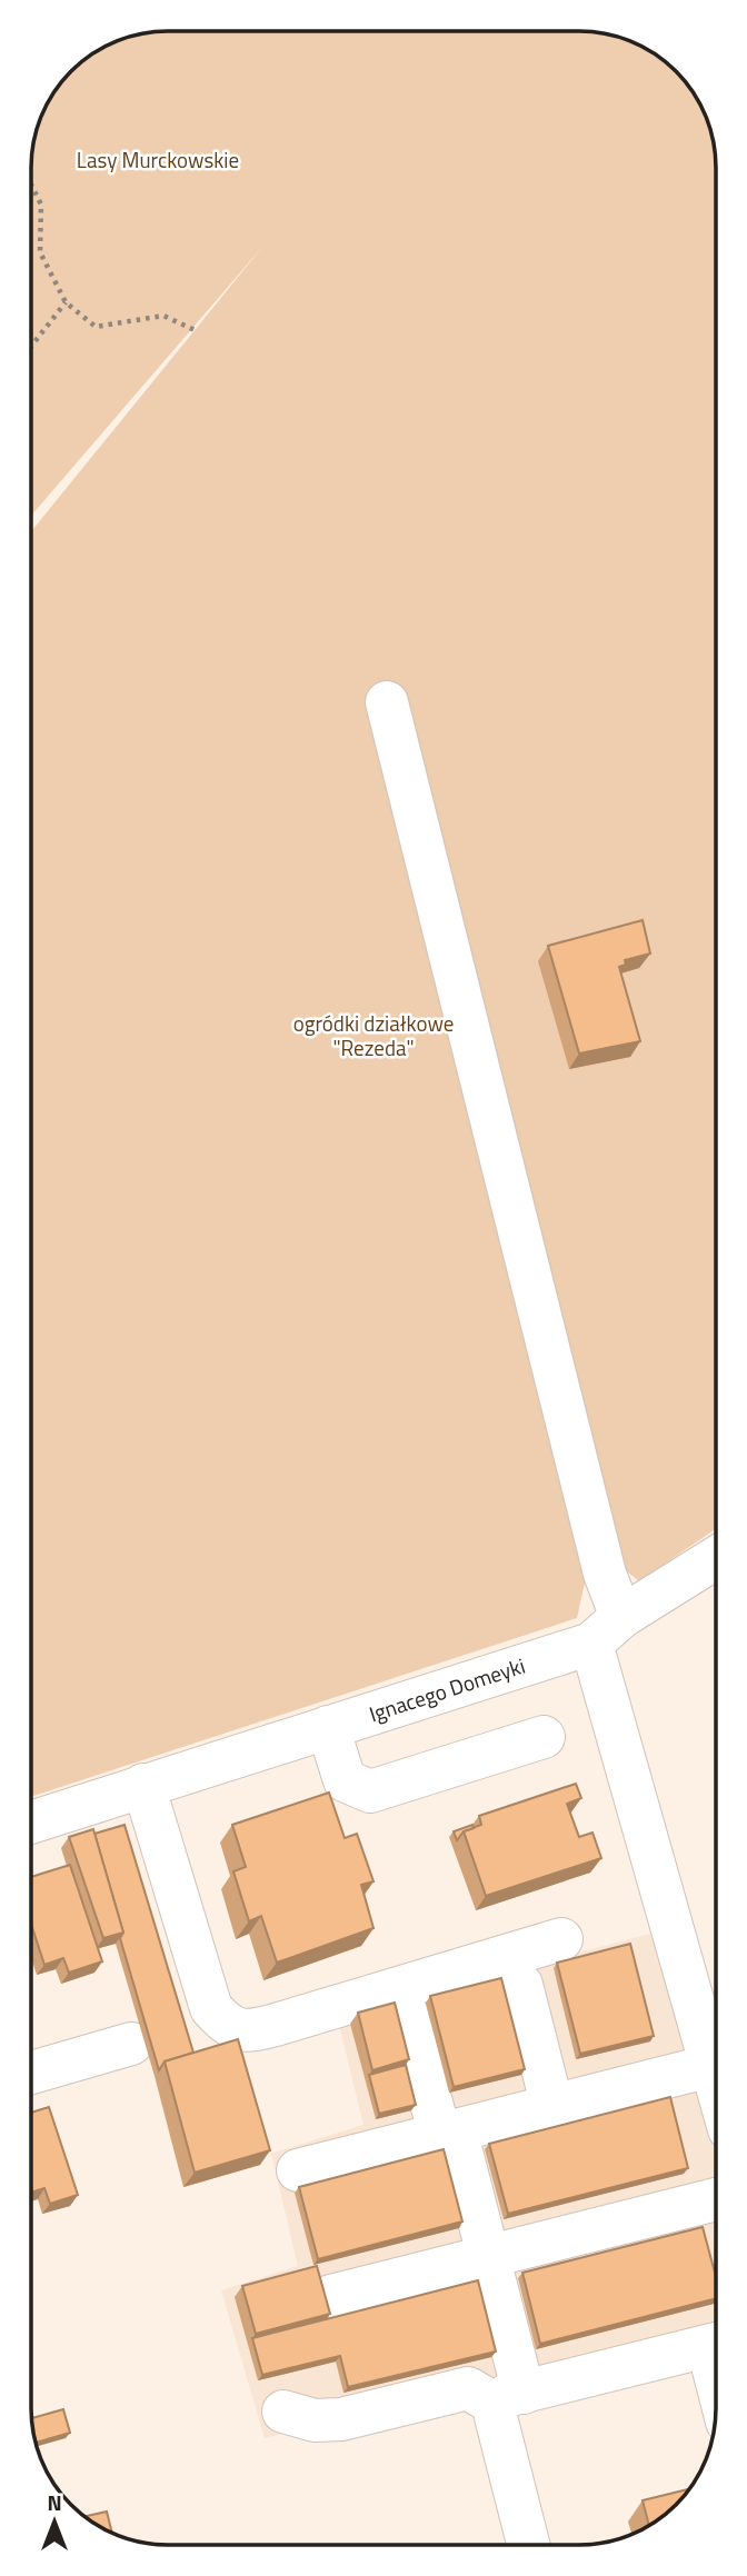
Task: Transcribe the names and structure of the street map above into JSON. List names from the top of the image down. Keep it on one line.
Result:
{"streets":{"street":["Ignacego Domeyki"]},"parks":["Lasy Murckowskie","ogródki działkowe \"Rezeda\""],"north":"top"}
